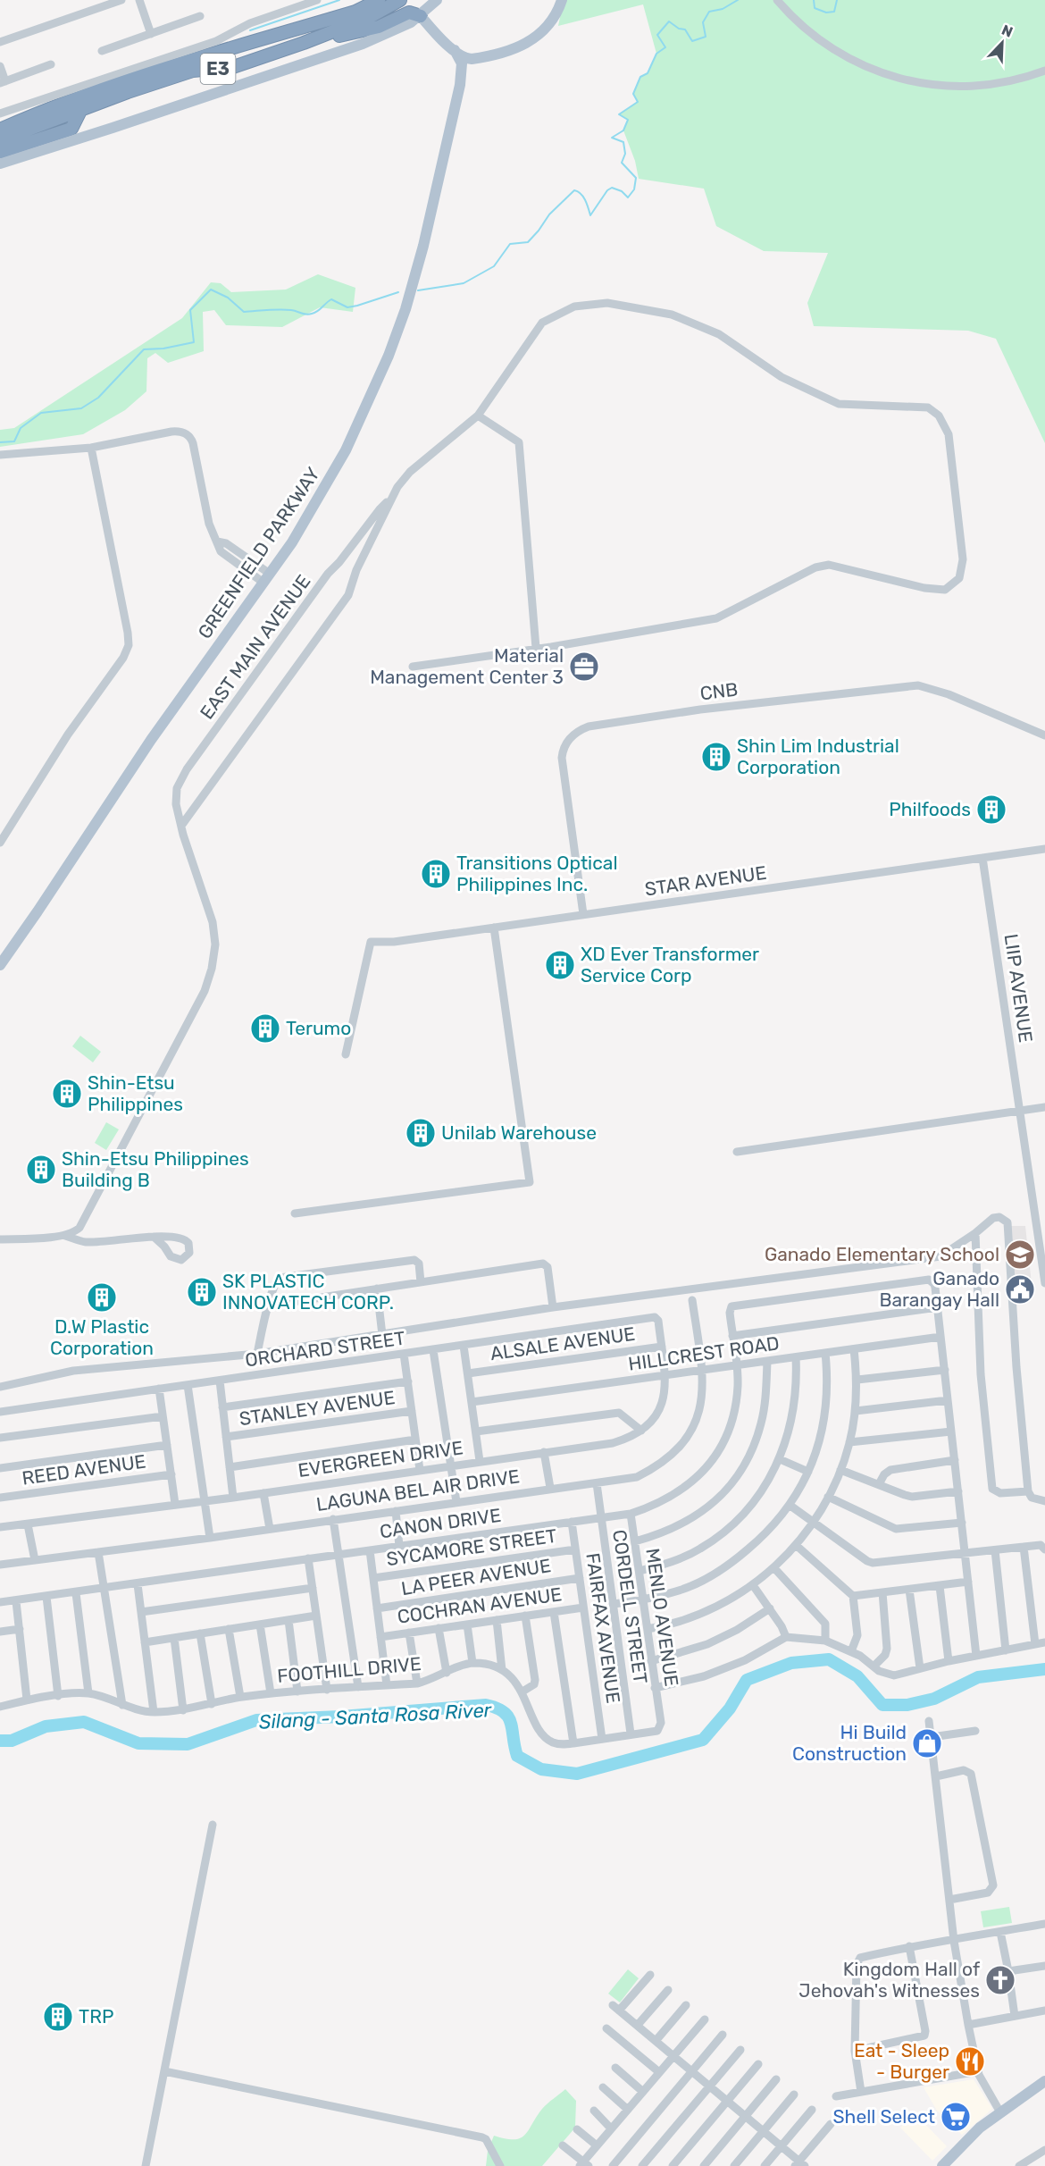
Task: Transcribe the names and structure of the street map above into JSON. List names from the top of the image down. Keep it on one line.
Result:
{"streets":{"highway":["E3"],"main road":["GREENFIELD PARKWAY"],"street":["EAST MAIN AVENUE","CNB","STAR AVENUE","LIIP AVENUE","ALSALE AVENUE","ORCHARD STREET","HILLCREST ROAD","STANLEY AVENUE","EVERGREEN DRIVE","REED AVENUE","LAGUNA BEL AIR DRIVE","CANON DRIVE","SYCAMORE STREET","LA PEER AVENUE","COCHRAN AVENUE","CORDELL STREET","MENLO AVENUE","FAIRFAX AVENUE","FOOTHILL DRIVE"]},"crossings":[["CNB","STAR AVENUE"],["STAR AVENUE","LIIP AVENUE"],["ALSALE AVENUE","EVERGREEN DRIVE"],["ORCHARD STREET","EVERGREEN DRIVE"],["HILLCREST ROAD","EVERGREEN DRIVE"],["HILLCREST ROAD","LAGUNA BEL AIR DRIVE"],["HILLCREST ROAD","CANON DRIVE"],["LAGUNA BEL AIR DRIVE","CORDELL STREET"],["CANON DRIVE","CORDELL STREET"],["CANON DRIVE","MENLO AVENUE"],["CANON DRIVE","FAIRFAX AVENUE"],["SYCAMORE STREET","FAIRFAX AVENUE"],["LA PEER AVENUE","FAIRFAX AVENUE"],["COCHRAN AVENUE","FAIRFAX AVENUE"],["CORDELL STREET","MENLO AVENUE"]],"water":["Silang - Santa Rosa River"],"places":{"office":["Material Management Center 3"],"building":["Shin Lim Industrial Corporation","Philfoods","Transitions Optical Philippines Inc.","XD Ever Transformer Service Corp","Terumo","Shin-Etsu Philippines","Unilab Warehouse","Shin-Etsu Philippines Building B","SK PLASTIC INNOVATECH CORP.","D.W Plastic Corporation","TRP"],"school or university":["Ganado Elementary School"],"public building":["Ganado Barangay Hall"],"shop":["Hi Build Construction"],"church":["Kingdom Hall of Jehovah's Witnesses"],"restaurant":["Eat - Sleep - Burger"],"supermarket":["Shell Select"]},"north":"top right"}
